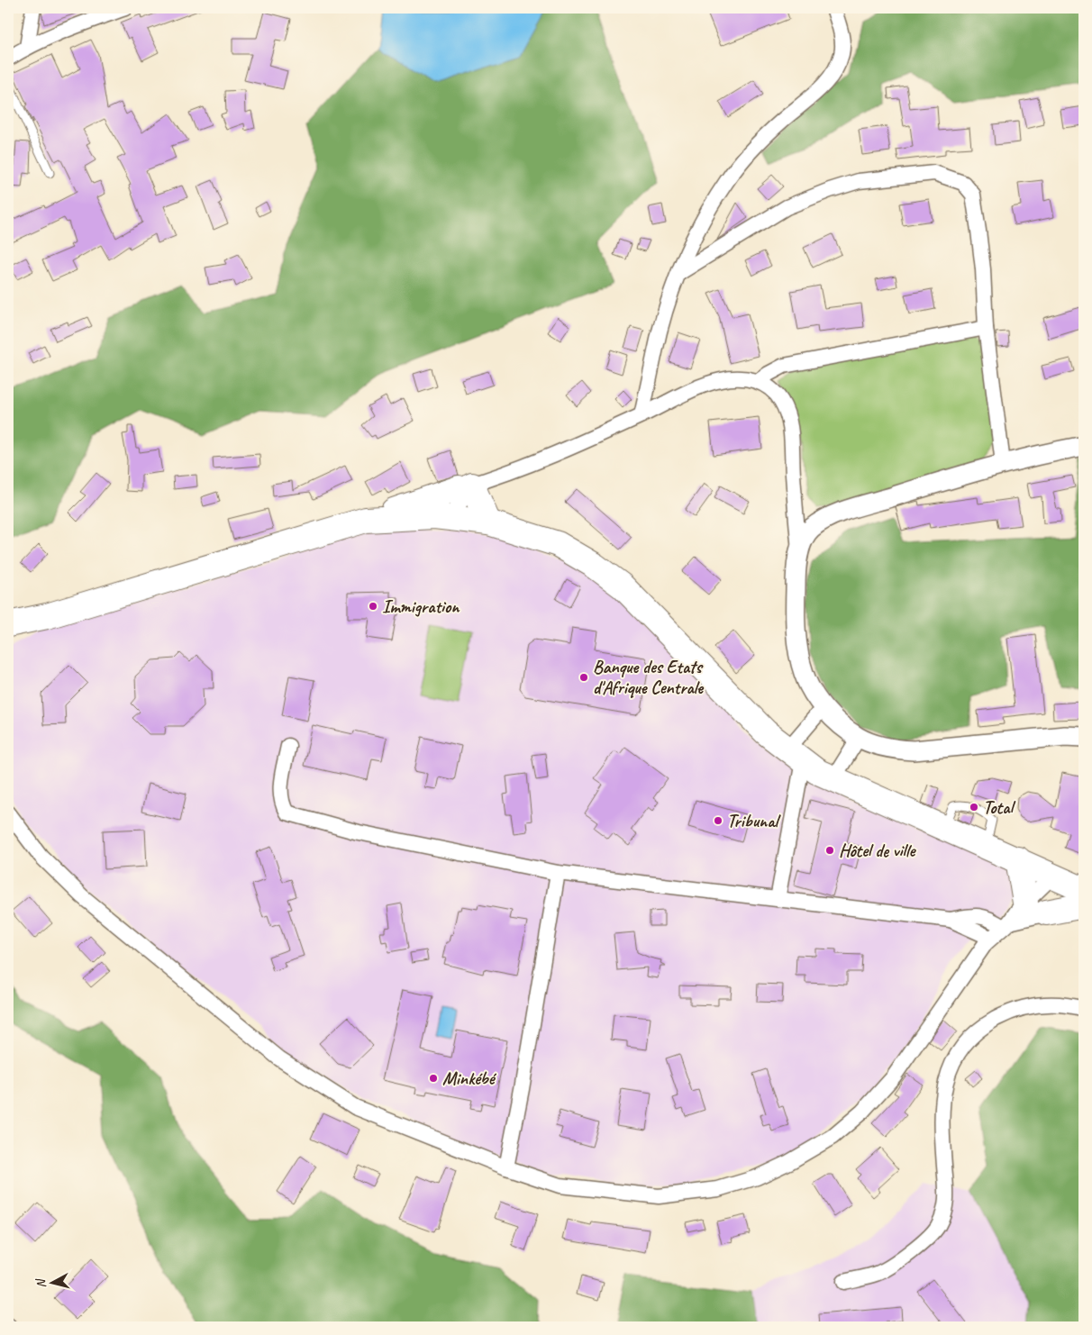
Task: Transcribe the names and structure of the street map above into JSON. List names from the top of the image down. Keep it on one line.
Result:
{"places":["Immigration","Banque des Etats d'Afrique Centrale","Total","Tribunal","Hôtel de ville","Minkébé"],"north":"left"}
